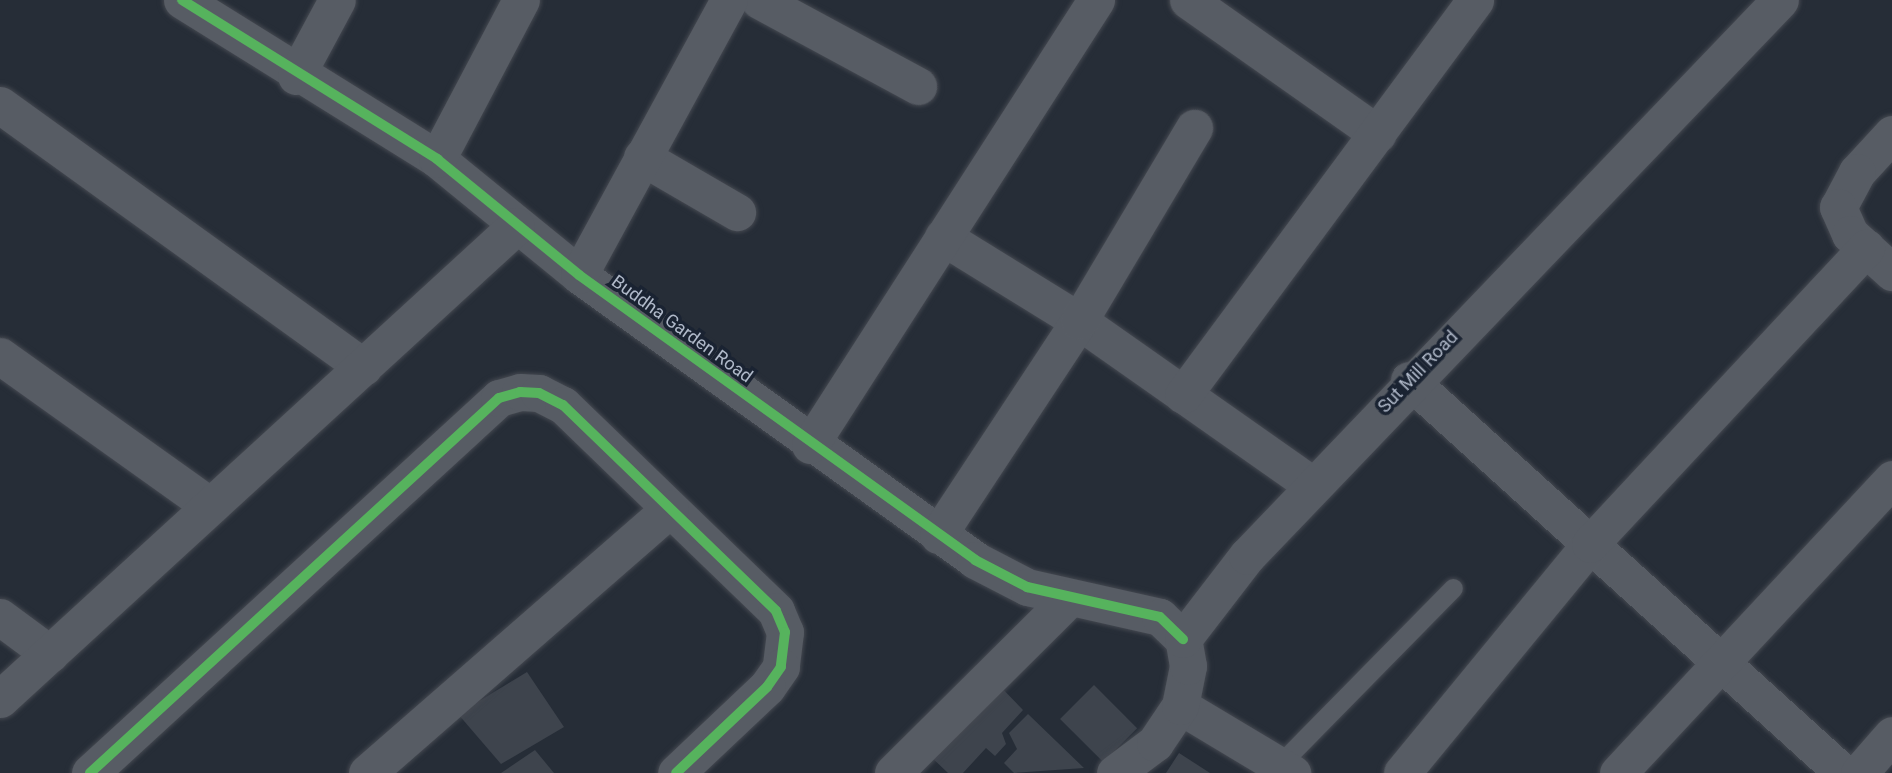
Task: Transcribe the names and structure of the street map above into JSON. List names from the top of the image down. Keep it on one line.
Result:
{"streets":{"street":["Buddha Garden Road","Sut Mill Road"]},"crossings":[["Buddha Garden Road","Sut Mill Road"]]}
